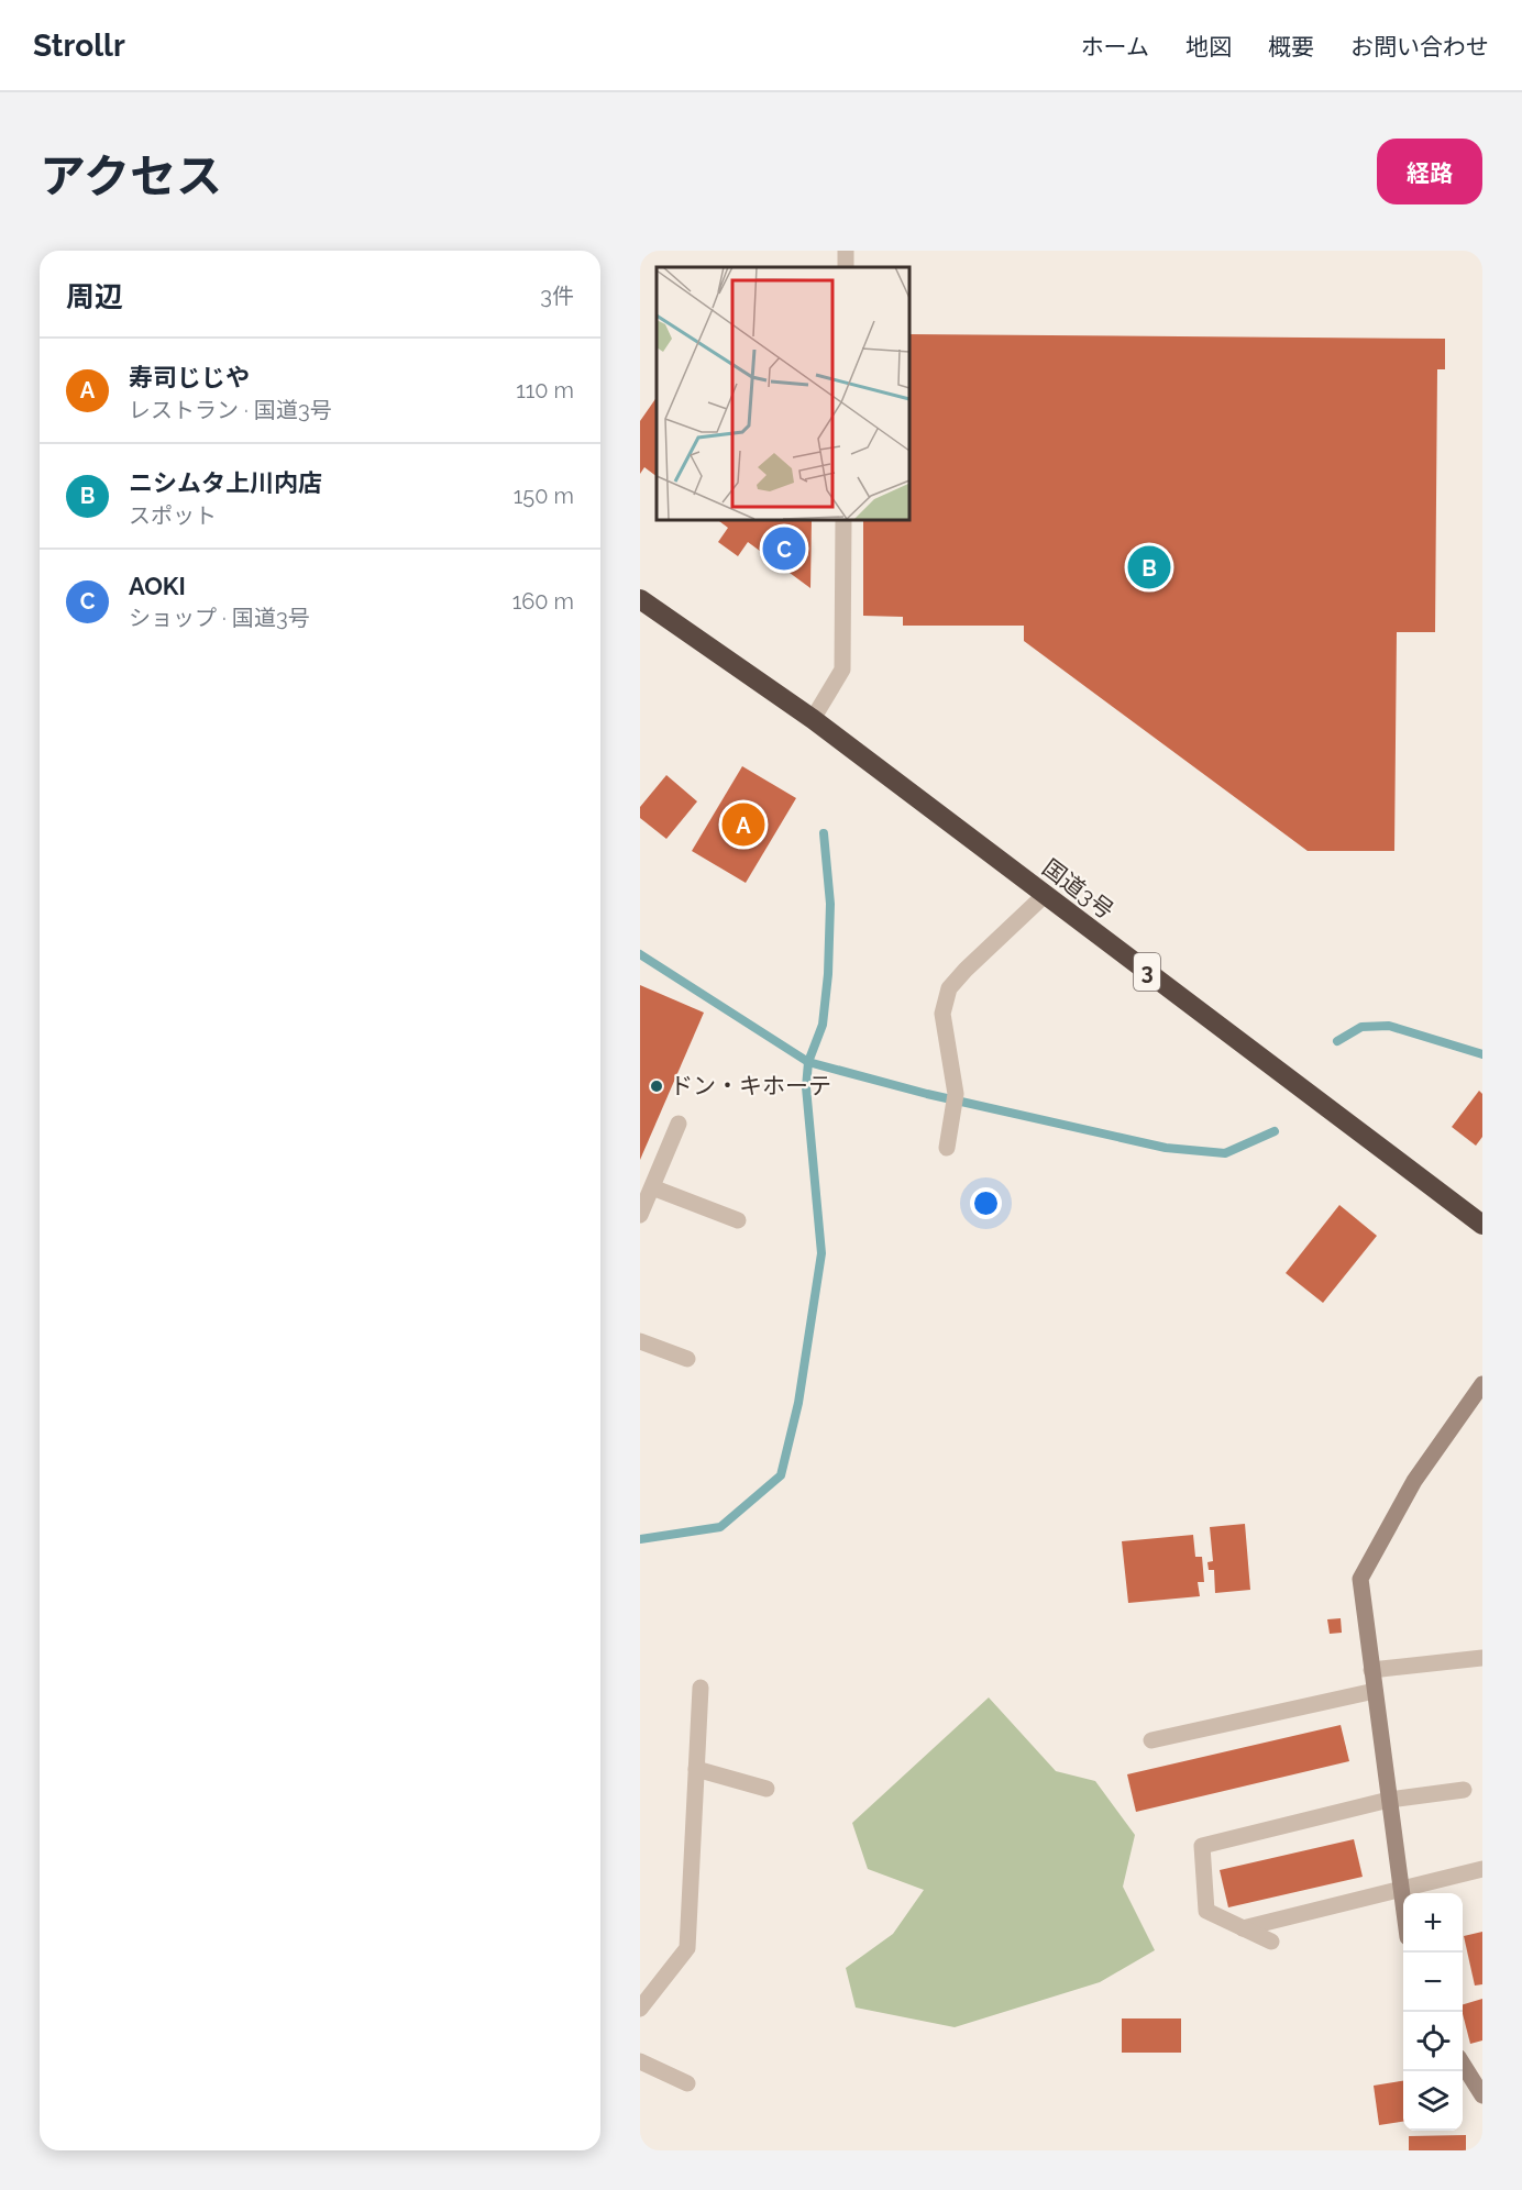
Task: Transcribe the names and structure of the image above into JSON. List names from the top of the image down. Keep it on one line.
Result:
{"streets":{"highway":["国道3号","3"]},"places":["ドン・キホーテ"],"page":{"header":"Strollr","nav":["ホーム","地図","概要","お問い合わせ"],"title":"アクセス","buttons":"経路","heading":["周辺","3件"],"list":[{"mark":"A","name":"寿司じじや","note":"レストラン · 国道3号","value":"110 m"},{"mark":"B","name":"ニシムタ上川内店","note":"スポット","value":"150 m"},{"mark":"C","name":"AOKI","note":"ショップ · 国道3号","value":"160 m"}],"pins":["C","B","A"],"map_buttons":["+","−"]}}
